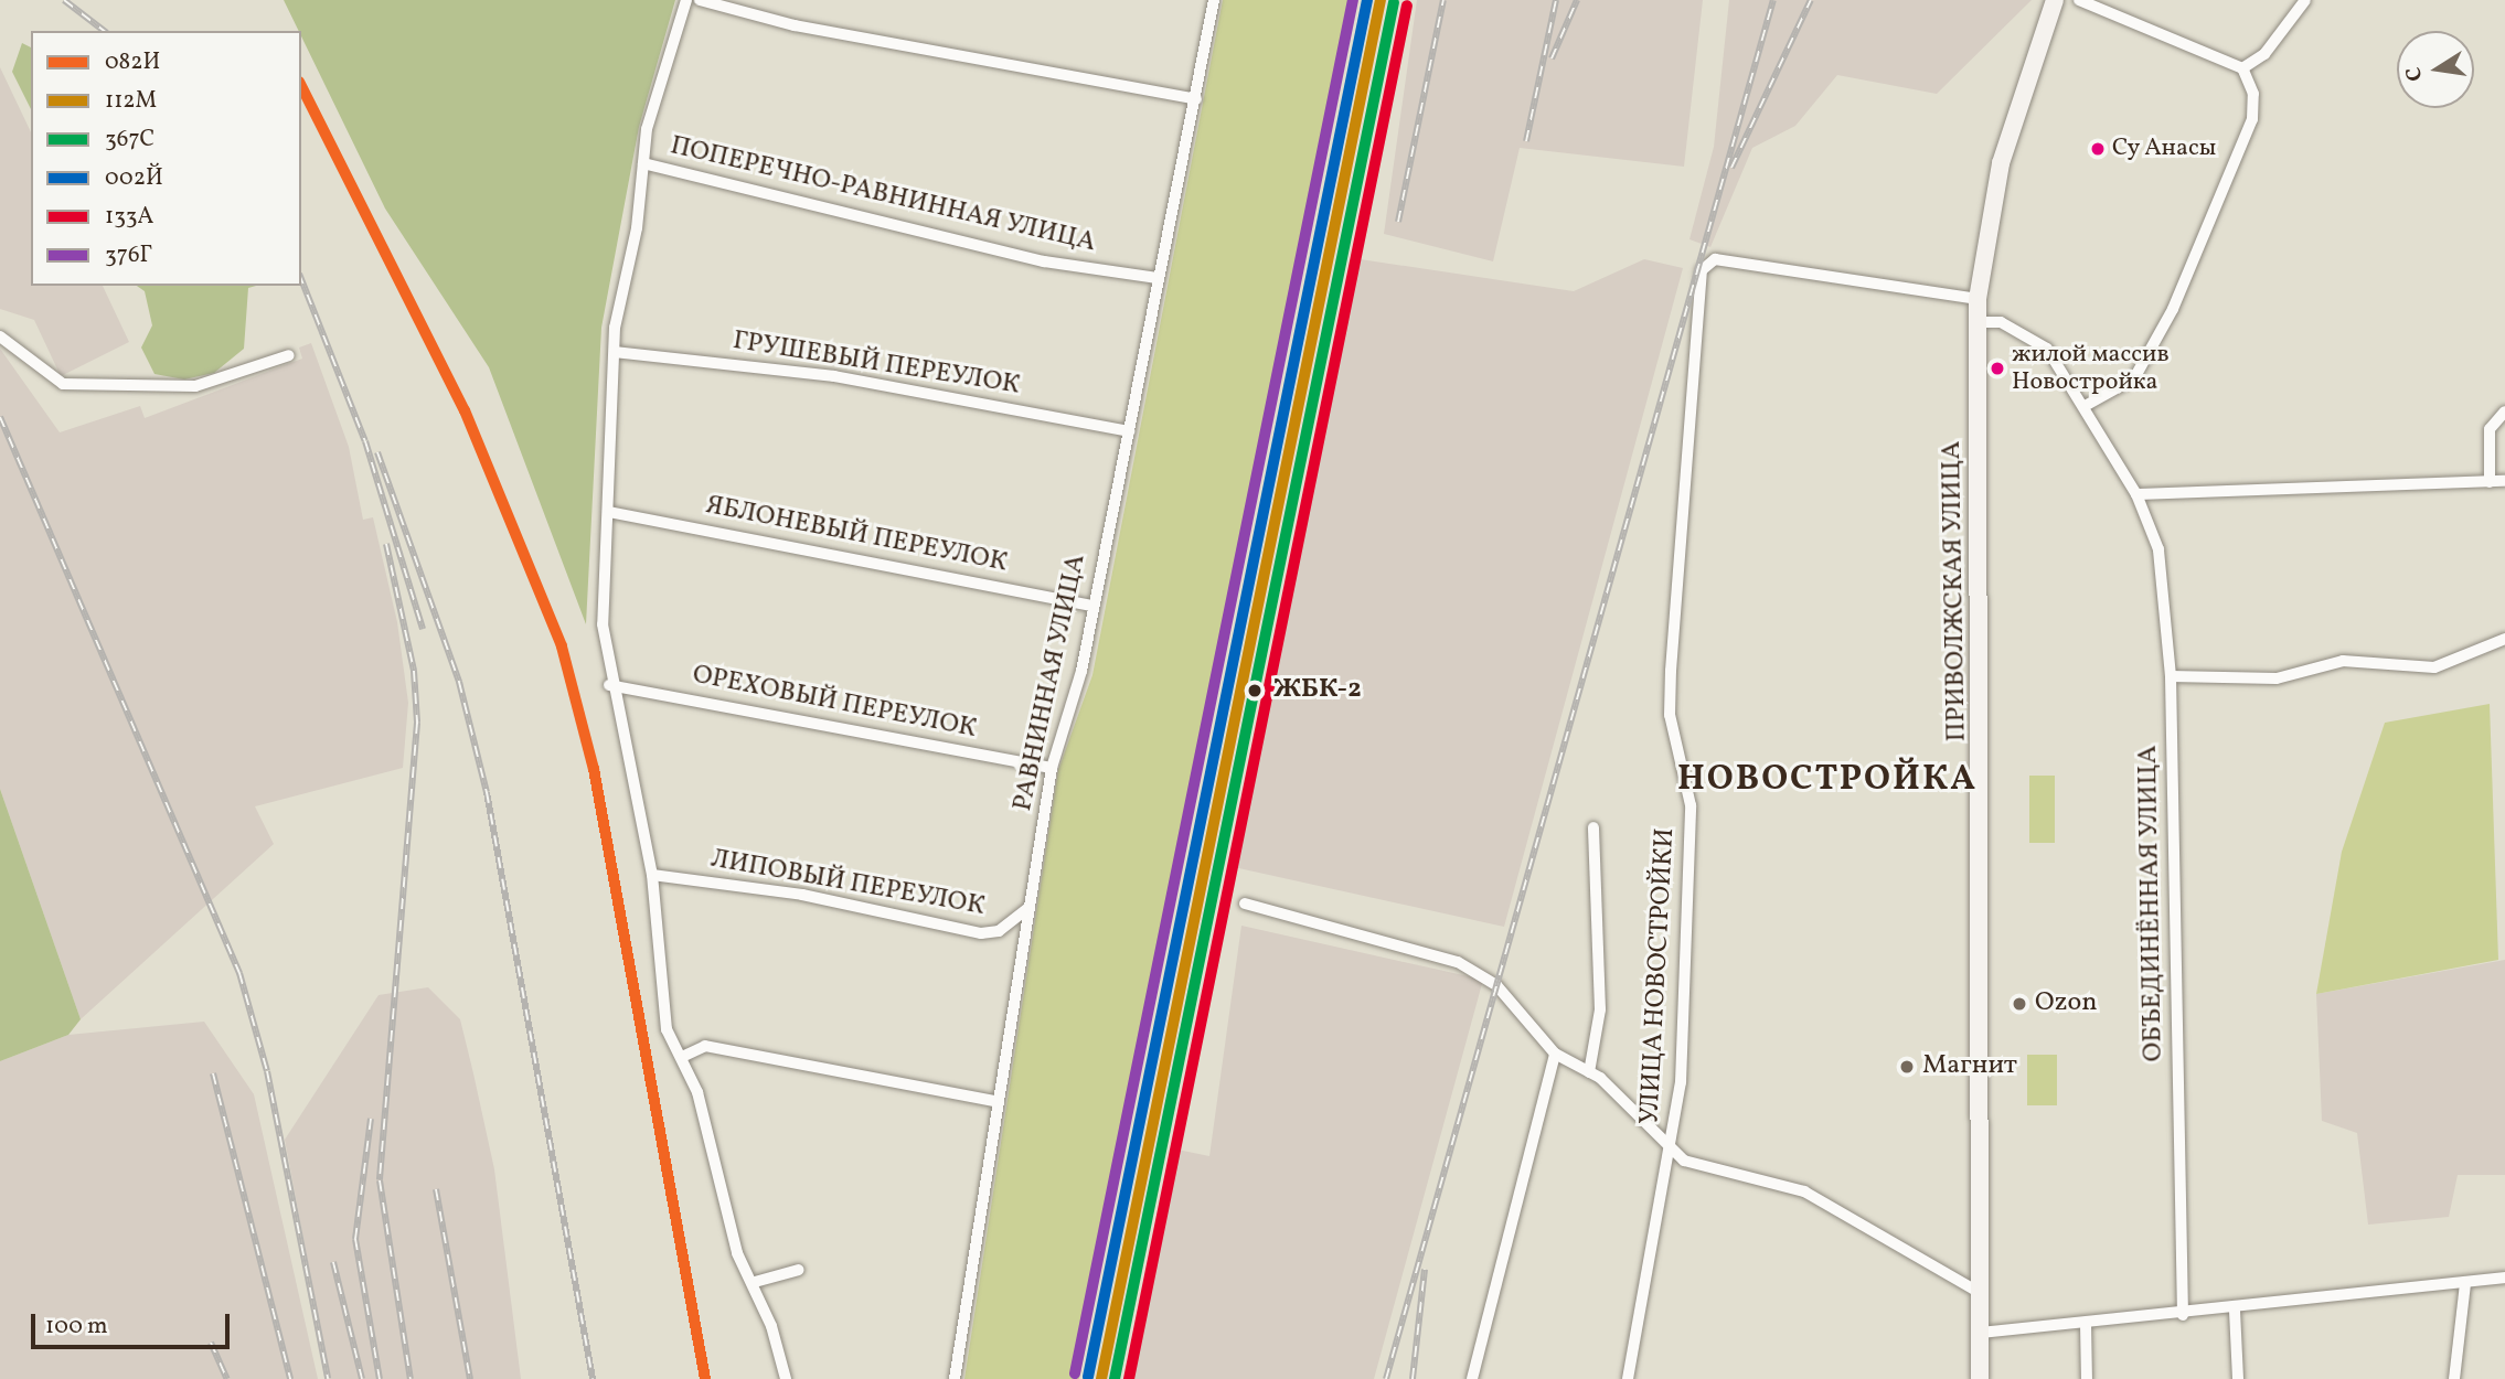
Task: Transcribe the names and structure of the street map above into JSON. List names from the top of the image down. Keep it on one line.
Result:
{"streets":{"main road":["ПРИВОЛЖСКАЯ УЛИЦА"],"street":["ПОПЕРЕЧНО-РАВНИННАЯ УЛИЦА","ГРУШЕВЫЙ ПЕРЕУЛОК","ЯБЛОНЕВЫЙ ПЕРЕУЛОК","РАВНИННАЯ УЛИЦА","ОРЕХОВЫЙ ПЕРЕУЛОК","ЛИПОВЫЙ ПЕРЕУЛОК","ОБЪЕДИНЁННАЯ УЛИЦА","УЛИЦА НОВОСТРОЙКИ"]},"crossings":[["ПОПЕРЕЧНО-РАВНИННАЯ УЛИЦА","РАВНИННАЯ УЛИЦА"],["ГРУШЕВЫЙ ПЕРЕУЛОК","РАВНИННАЯ УЛИЦА"],["ЯБЛОНЕВЫЙ ПЕРЕУЛОК","РАВНИННАЯ УЛИЦА"],["ПРИВОЛЖСКАЯ УЛИЦА","ОБЪЕДИНЁННАЯ УЛИЦА"],["ПРИВОЛЖСКАЯ УЛИЦА","УЛИЦА НОВОСТРОЙКИ"],["РАВНИННАЯ УЛИЦА","ОРЕХОВЫЙ ПЕРЕУЛОК"],["РАВНИННАЯ УЛИЦА","ЛИПОВЫЙ ПЕРЕУЛОК"]],"districts":["НОВОСТРОЙКА"],"places":["Су Анасы","жилой массив Новостройка","ЖБК-2","Ozon","Магнит"],"lines":["transit line 112М","transit line 002Й","transit line 376Г","transit line 367С","transit line 133А","transit line 082И"],"legend":["082И","112М","367С","002Й","133А","376Г"],"scale_bar":"100 m","north":"left"}
